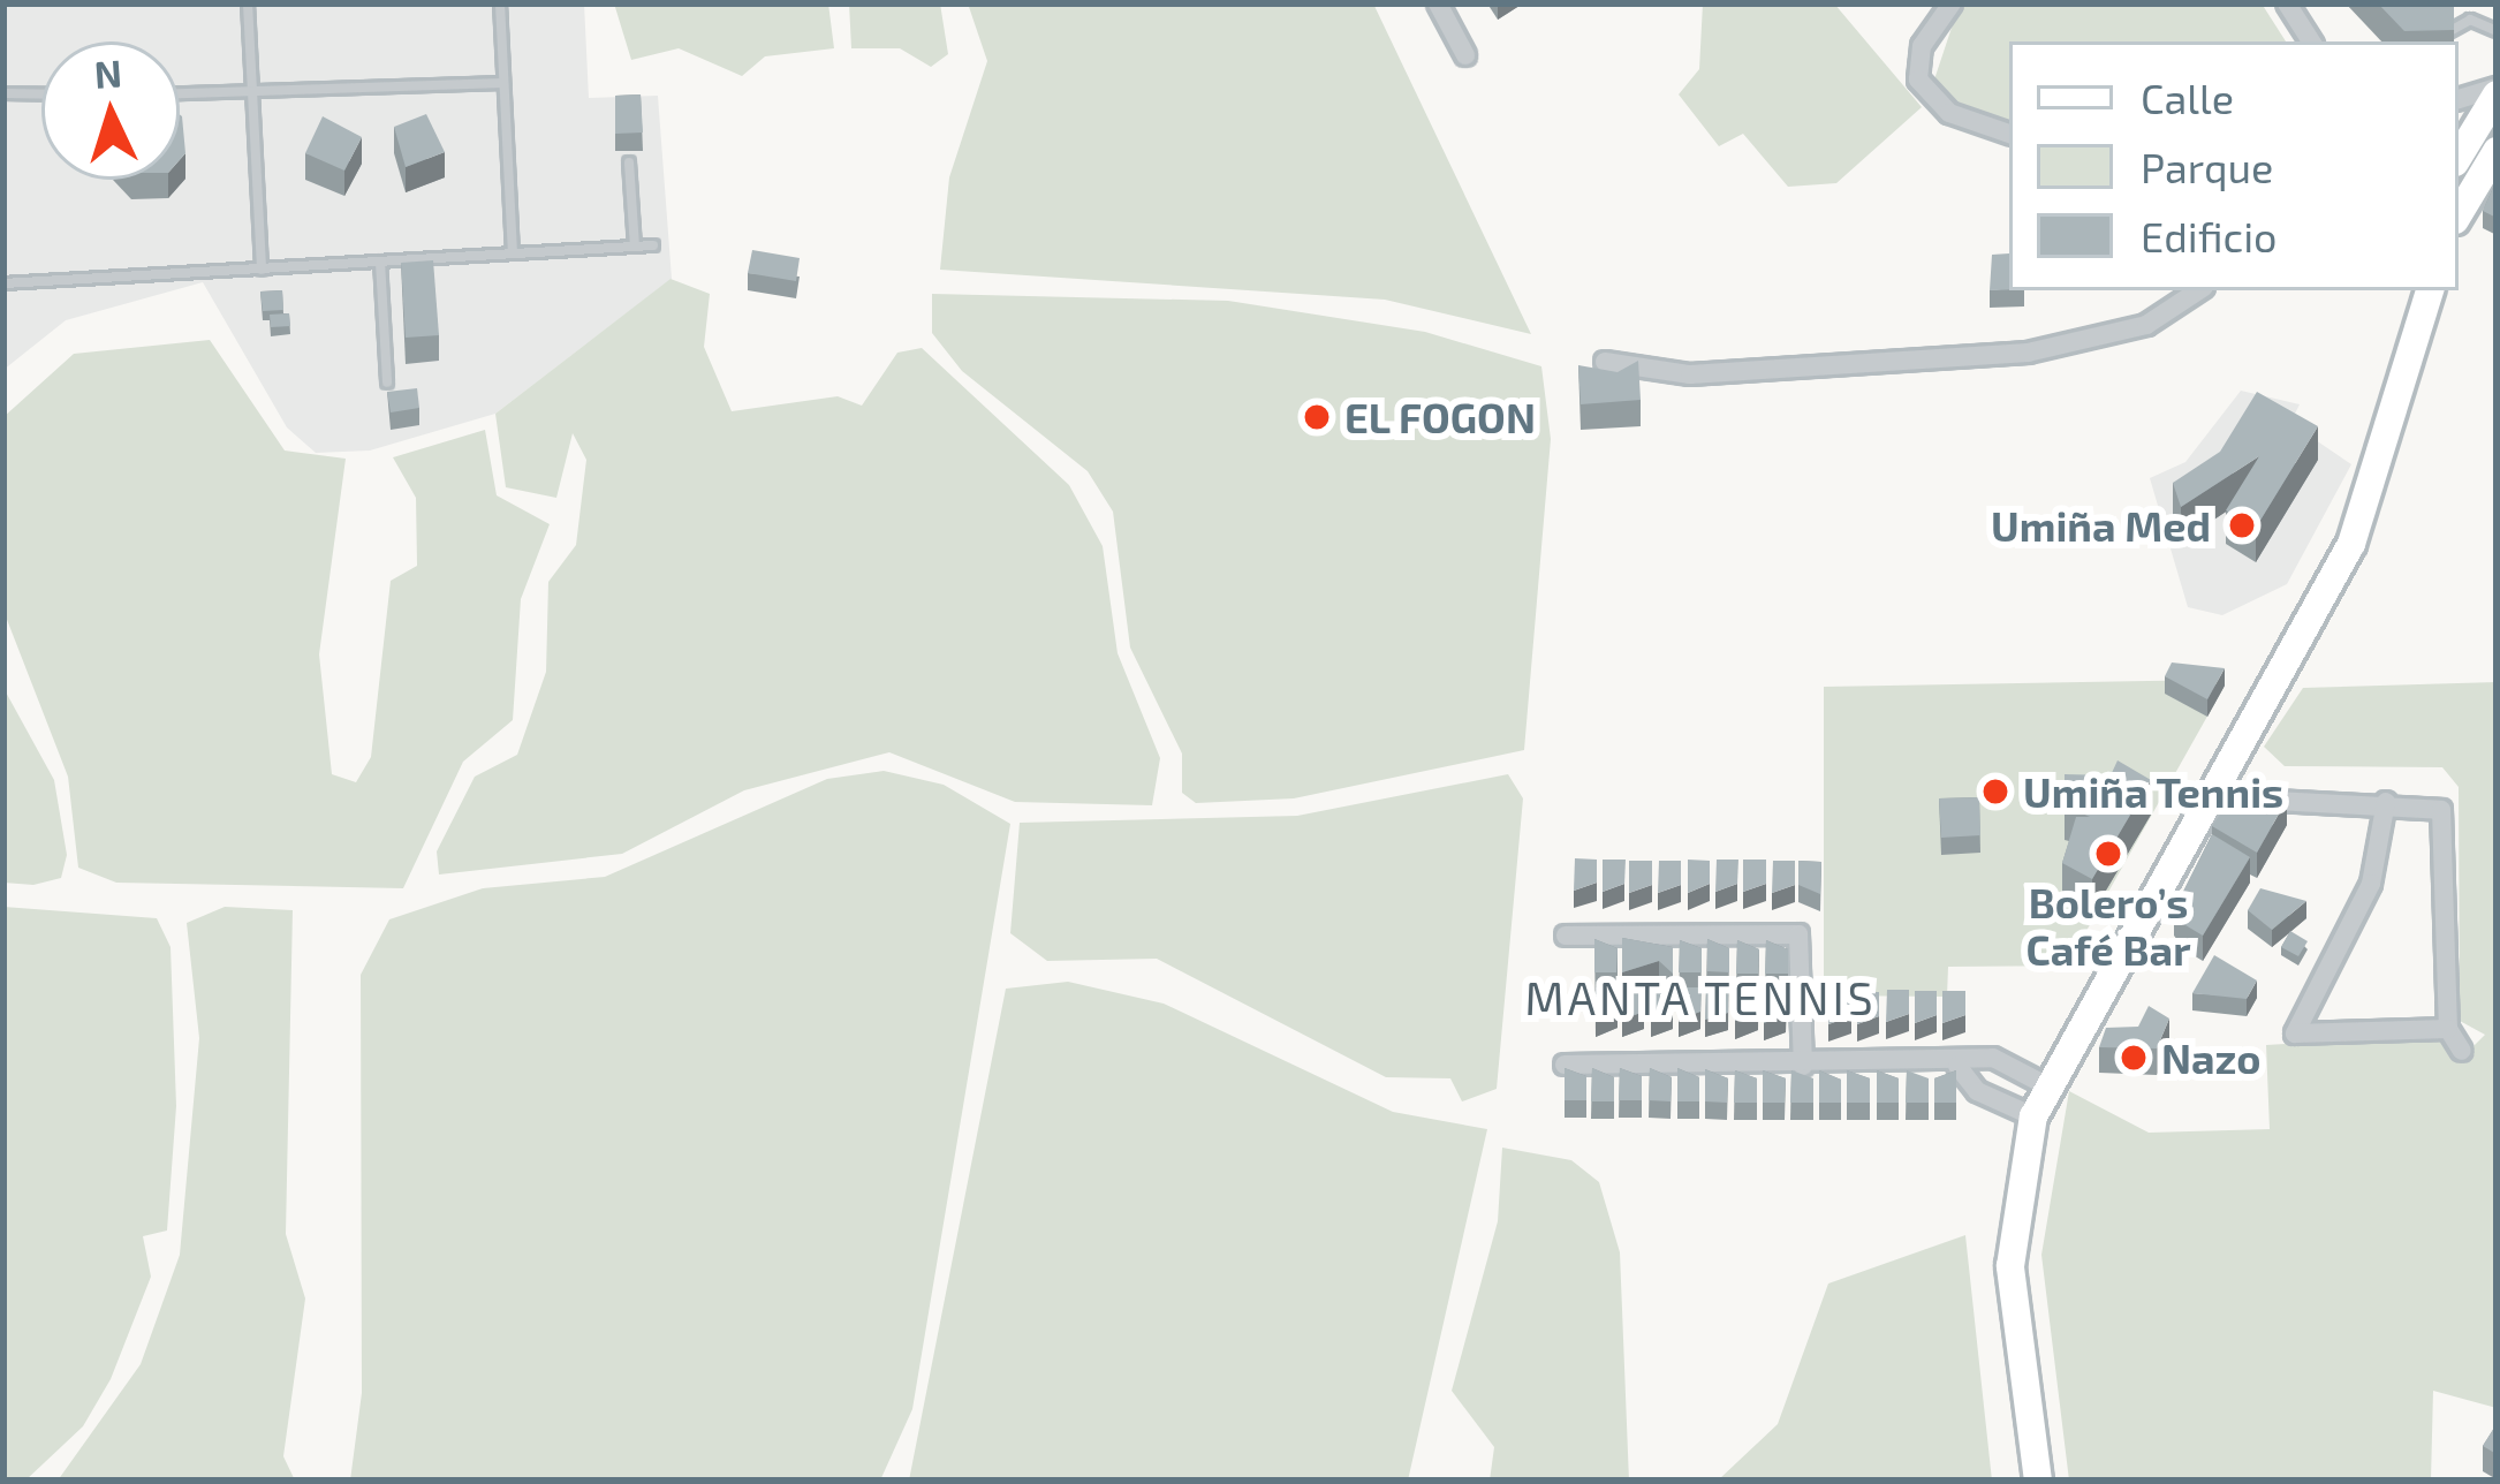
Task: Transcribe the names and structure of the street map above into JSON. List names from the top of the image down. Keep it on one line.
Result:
{"districts":["MANTA TENNIS"],"places":["EL FOGON","Umiña Med","Umiña Tennis","Bolero’s Café Bar","Nazo"],"legend":["Calle","Parque","Edificio"],"north":"top"}
